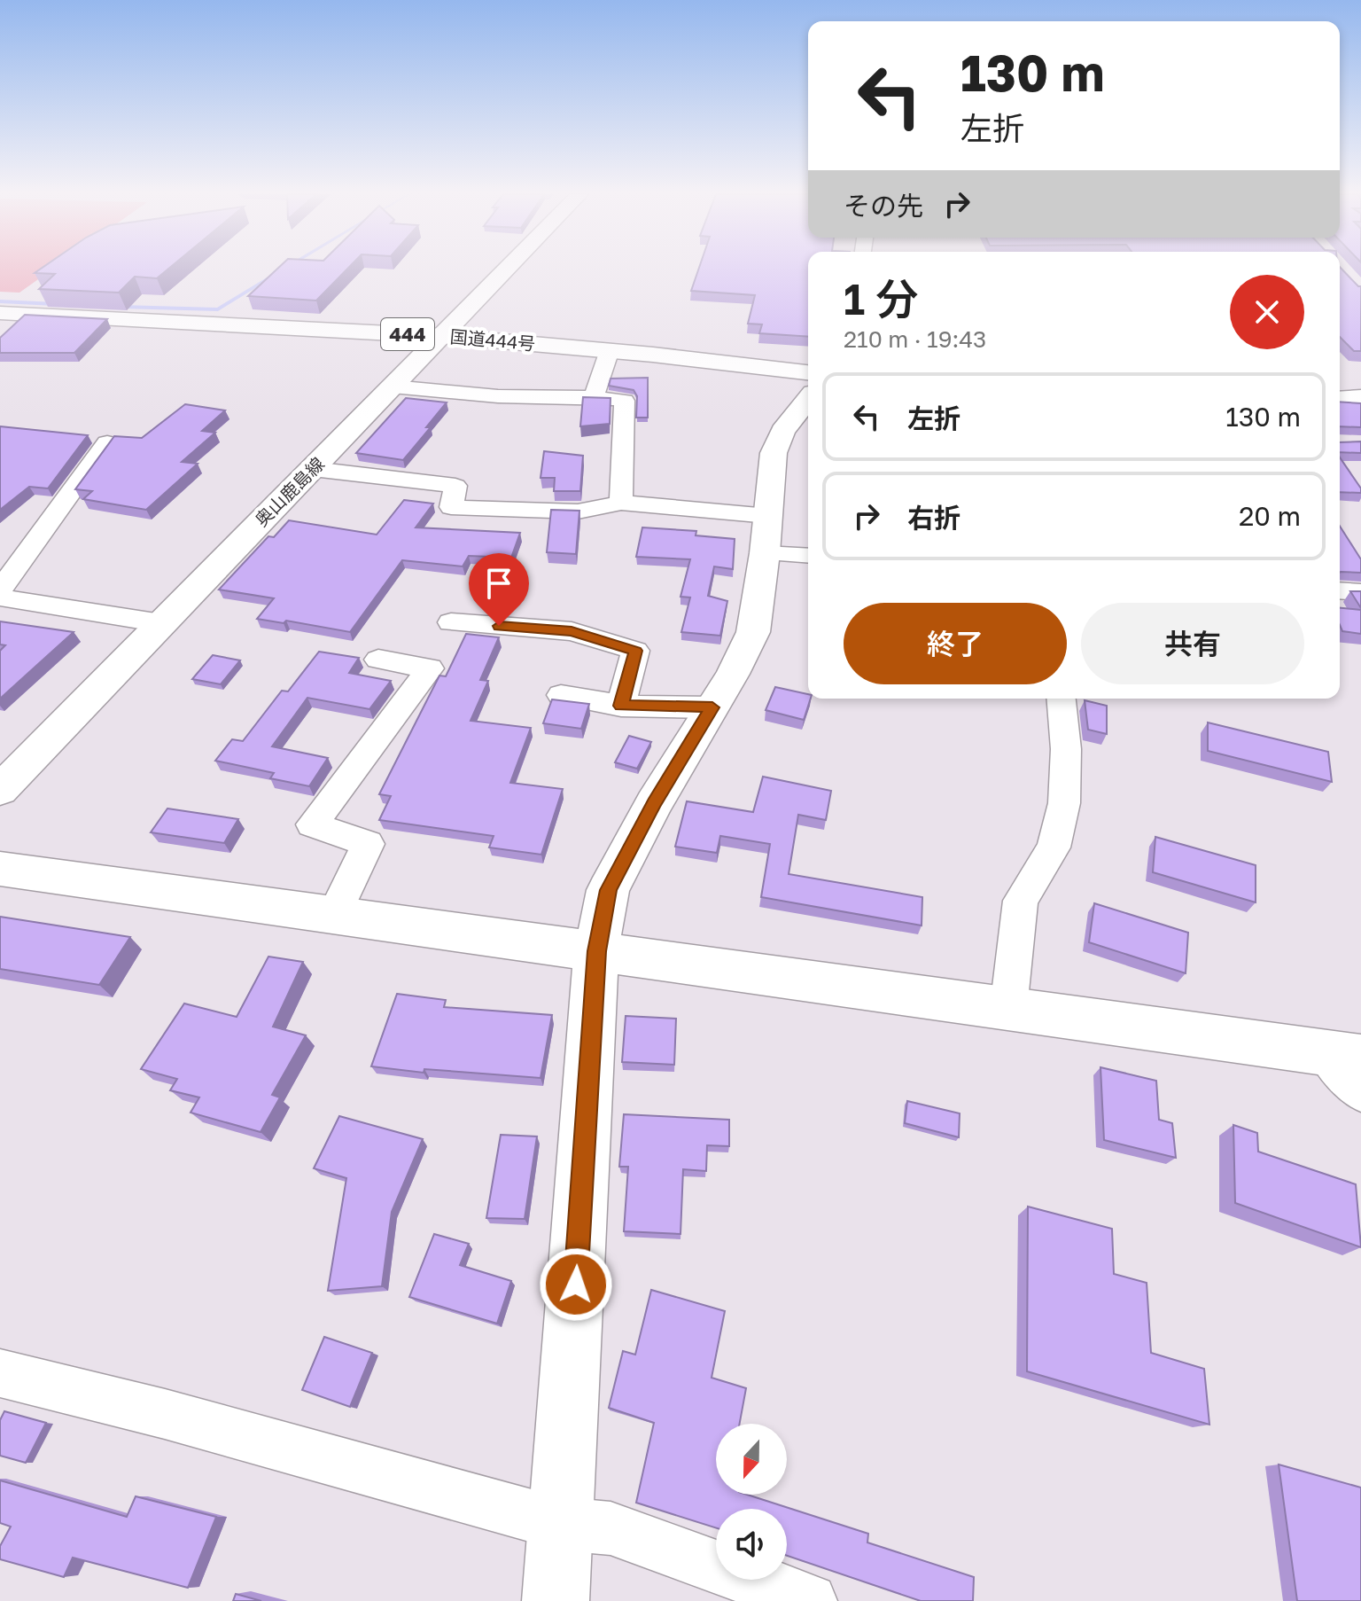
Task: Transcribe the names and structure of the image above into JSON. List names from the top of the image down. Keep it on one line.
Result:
{"streets":{"main road":["444","国道444号","奥山鹿島線"]},"crossings":[["国道444号","奥山鹿島線"]],"north":"bottom","page":{"turn":["130 m","左折"],"then":"その先","heading":["1 分","210 m · 19:43"],"list":[{"name":"左折","value":"130 m"},{"name":"右折","value":"20 m"}],"buttons":["終了","共有"]}}
